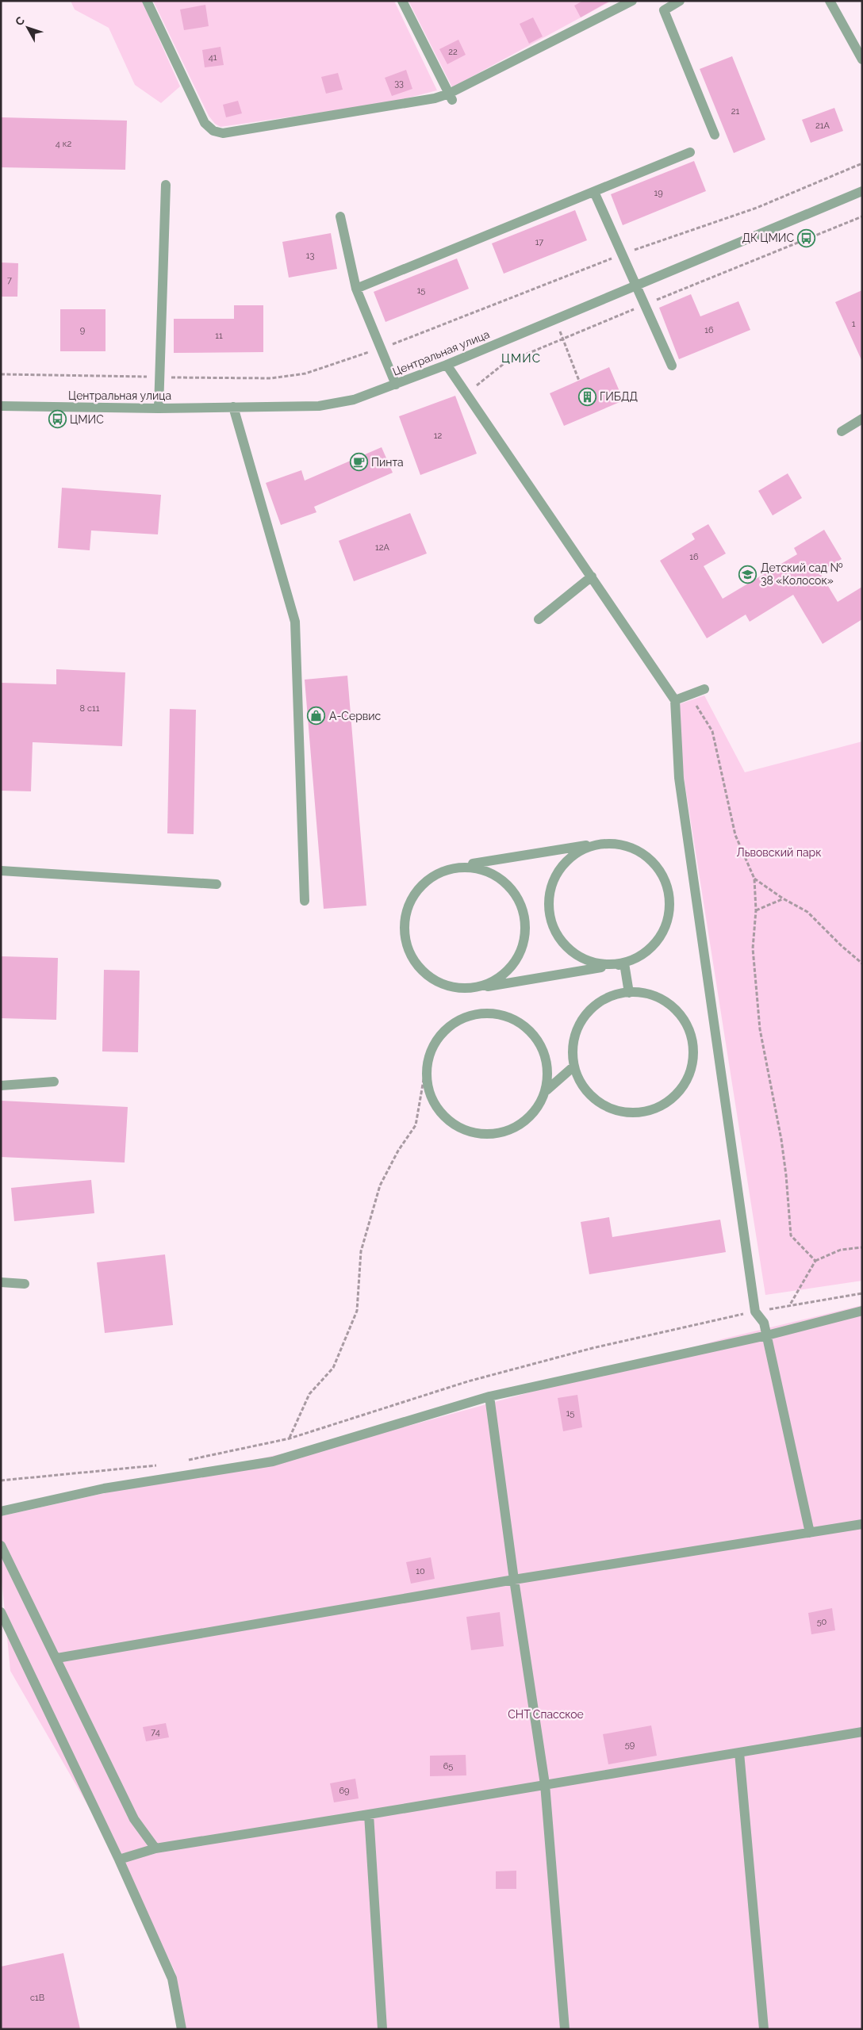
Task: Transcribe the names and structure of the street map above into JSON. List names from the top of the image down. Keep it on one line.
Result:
{"streets":{"street":["Центральная улица"]},"districts":["ЦМИС"],"parks":["Львовский парк","СНТ Спасское"],"places":{"bus stop":["ДК ЦМИС","ЦМИС"],"building":["ГИБДД"],"cafe":["Пинта"],"school or university":["Детский сад № 38 «Колосок»"],"shop":["A-Сервис"]},"house_numbers":["22","41","33","21","21А","4 к2","19","17","13","7","15","1","9","16","11","12","12А","16","8 с11","15","10","50","74","59","65","69","с1В"],"north":"top left"}
